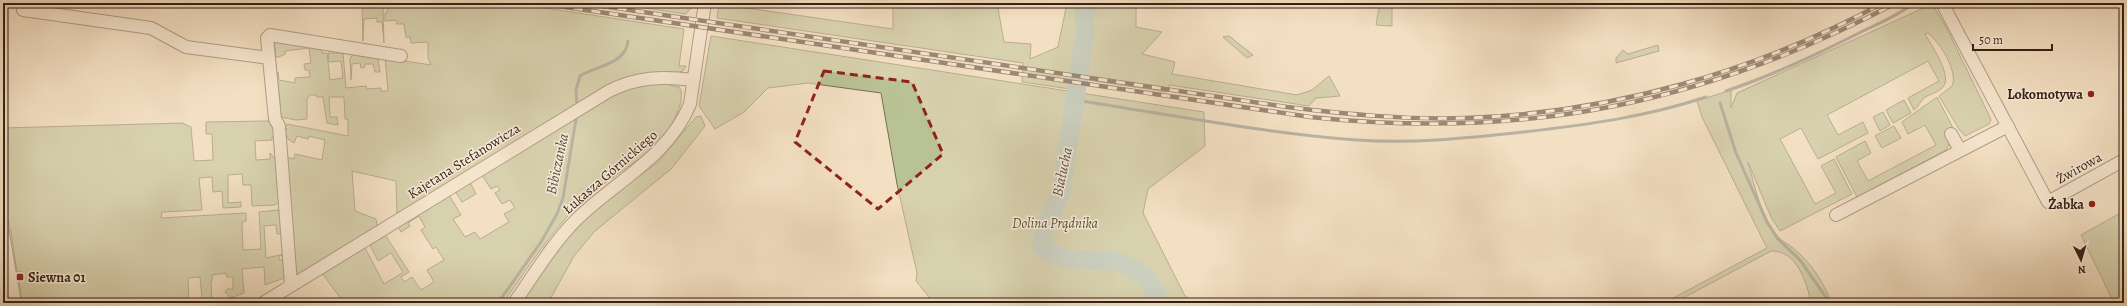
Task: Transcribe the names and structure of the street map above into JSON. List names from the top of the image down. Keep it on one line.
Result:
{"streets":{"street":["Kajetana Stefanowicza","Żwirowa","Łukasza Górnickiego"]},"crossings":[["Kajetana Stefanowicza","Łukasza Górnickiego"]],"water":["Bibiczanka","Białucha"],"parks":["Dolina Prądnika"],"places":{"other":["Lokomotywa","Żabka"],"transit":["Siewna 01"]},"scale_bar":"50 m","north":"bottom"}
